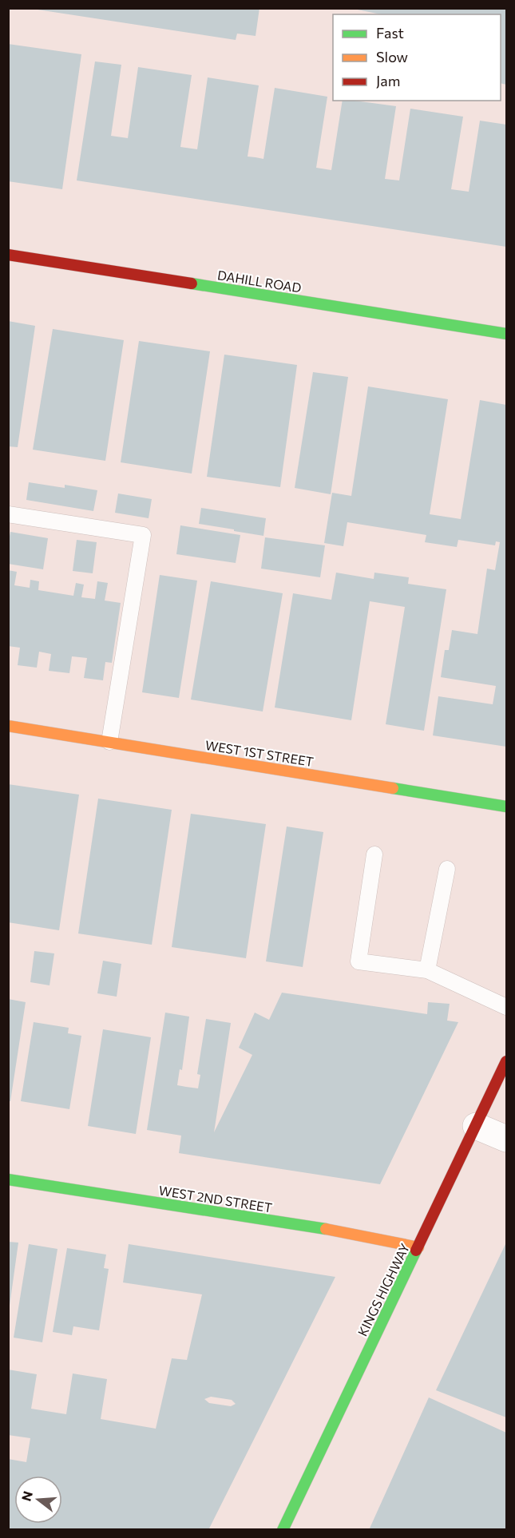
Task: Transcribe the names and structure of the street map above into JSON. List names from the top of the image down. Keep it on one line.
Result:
{"streets":{"street":["DAHILL ROAD","WEST 1ST STREET","WEST 2ND STREET","KINGS HIGHWAY"]},"crossings":[["WEST 2ND STREET","KINGS HIGHWAY"]],"legend":["Fast","Slow","Jam"],"north":"left"}
